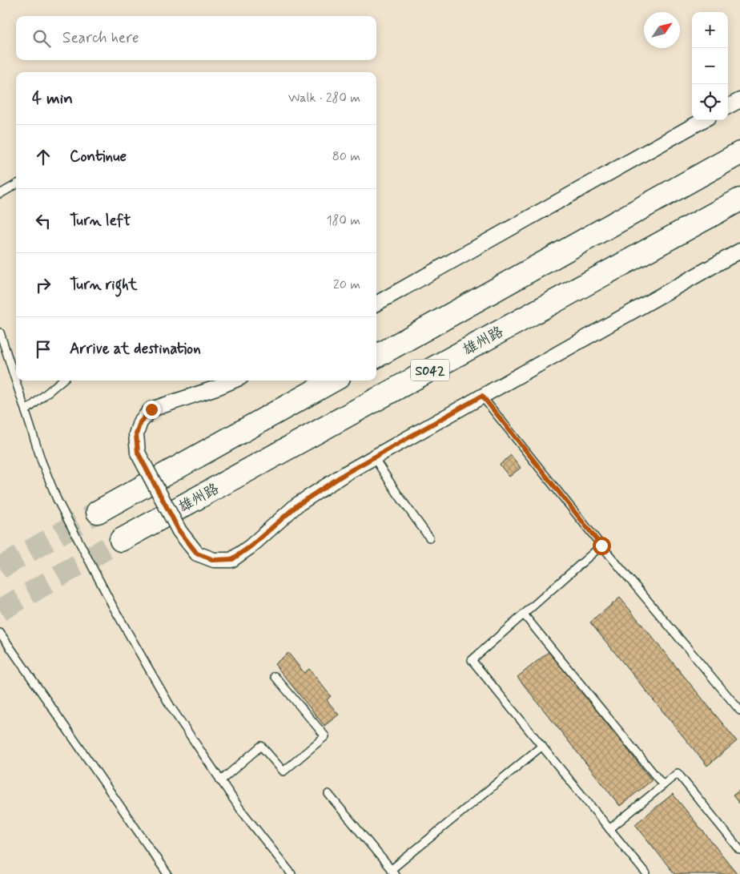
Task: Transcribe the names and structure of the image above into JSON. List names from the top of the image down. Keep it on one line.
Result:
{"streets":{"main road":["雄州路","S042"]},"north":"top right","page":{"map_buttons":["+","−"],"search":"Search here","heading":["4 min","Walk · 280 m"],"list":[["Continue","80 m"],["Turn left","180 m"],["Turn right","20 m"],"Arrive at destination"]}}
